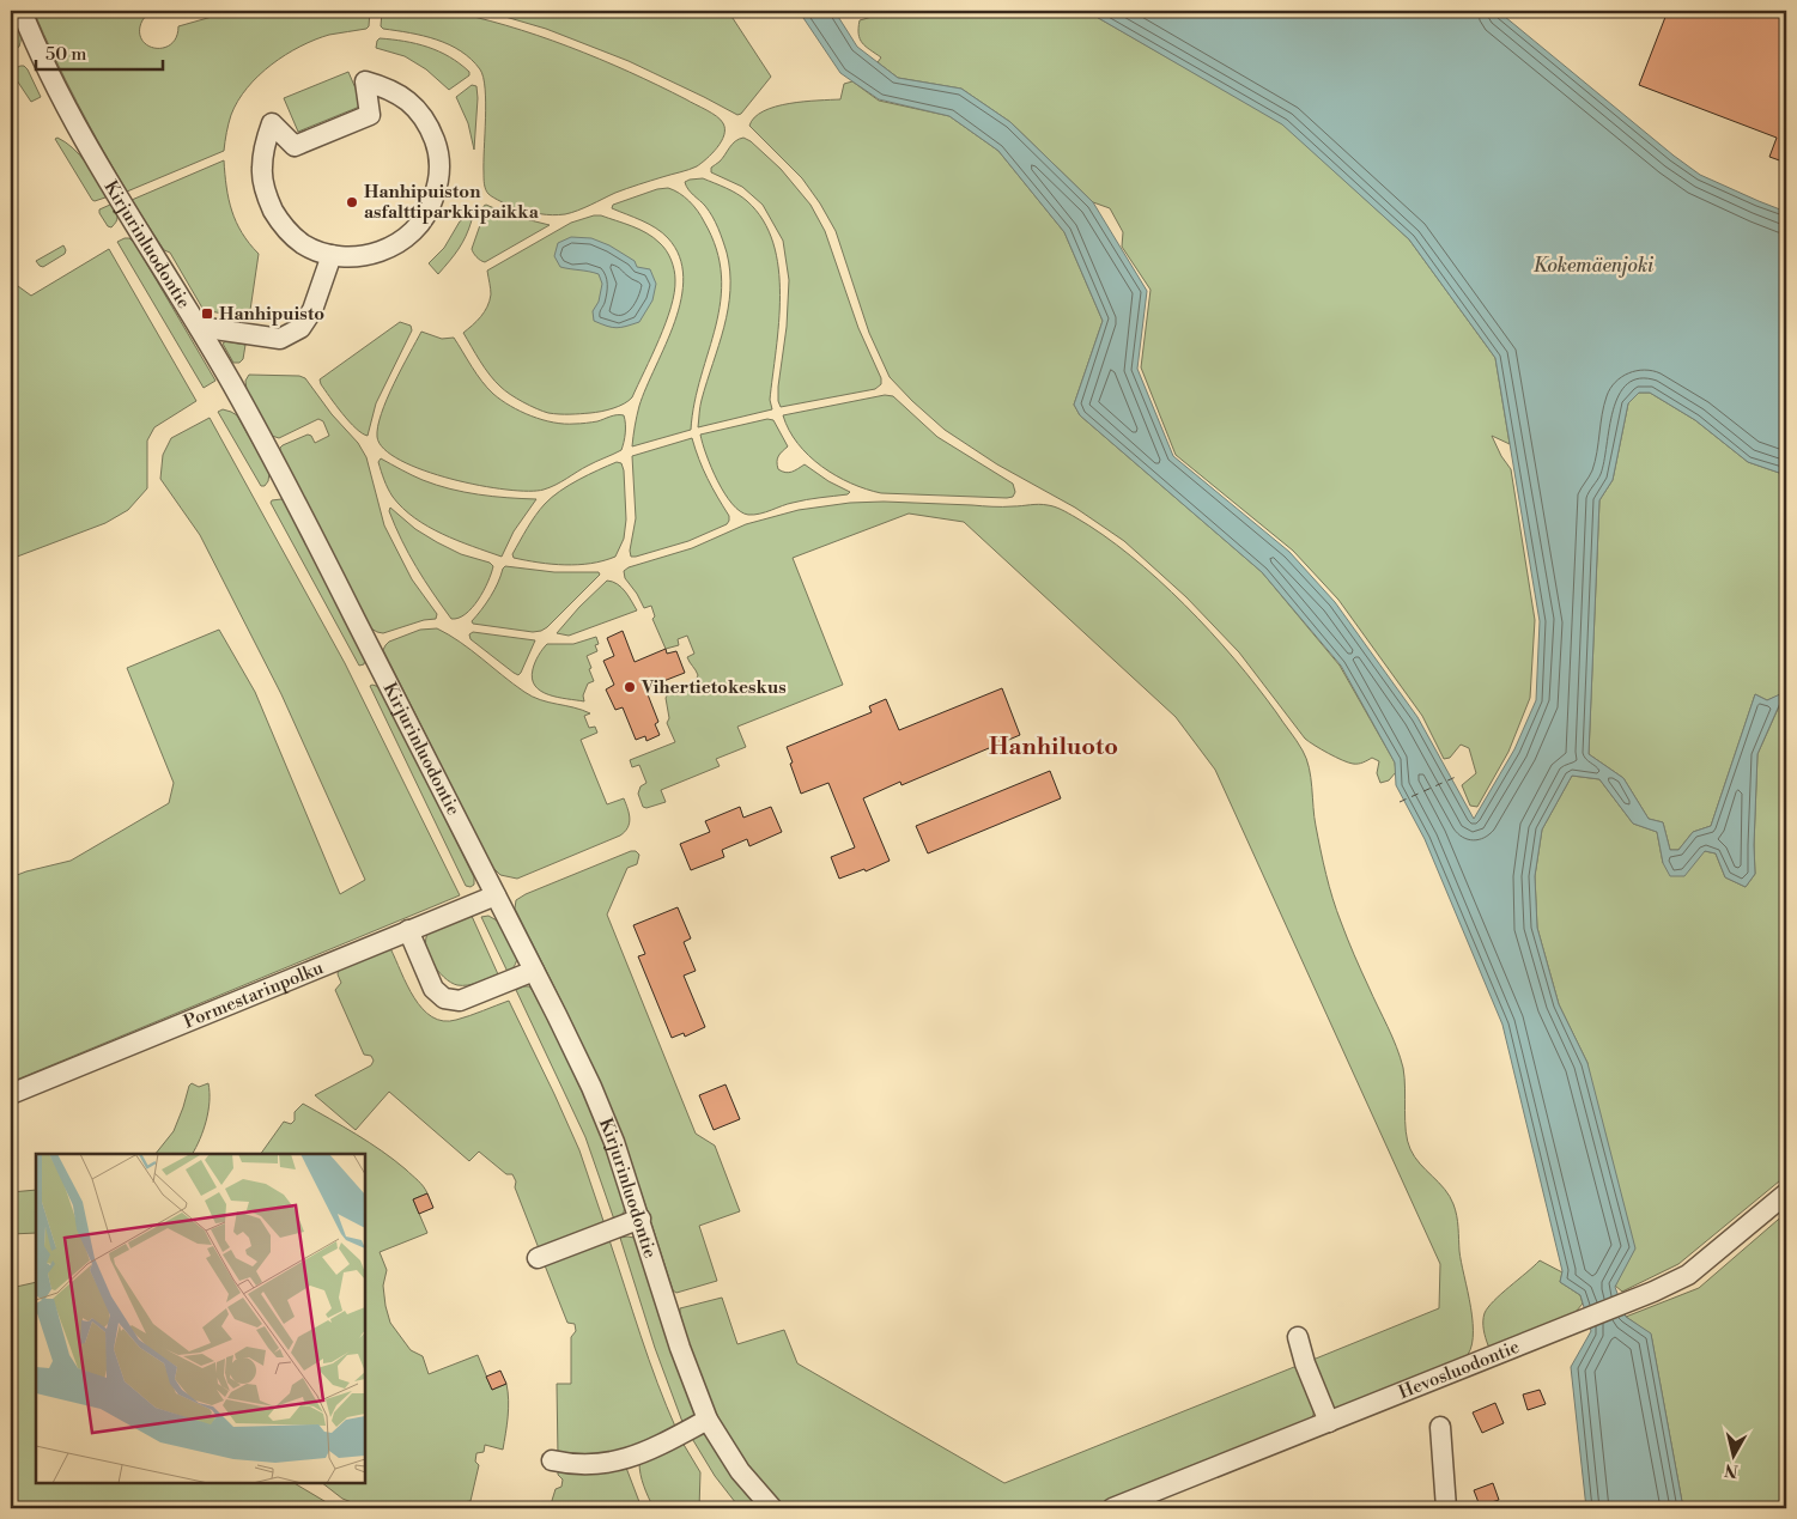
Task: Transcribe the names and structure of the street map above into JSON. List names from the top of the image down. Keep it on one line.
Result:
{"streets":{"street":["Kirjurinluodontie","Pormestarinpolku","Hevosluodontie"]},"crossings":[["Kirjurinluodontie","Pormestarinpolku"]],"districts":["Hanhiluoto"],"water":["Kokemäenjoki"],"places":{"other":["Hanhipuiston asfalttiparkkipaikka","Vihertietokeskus"],"transit":["Hanhipuisto"]},"scale_bar":"50 m","north":"bottom"}
